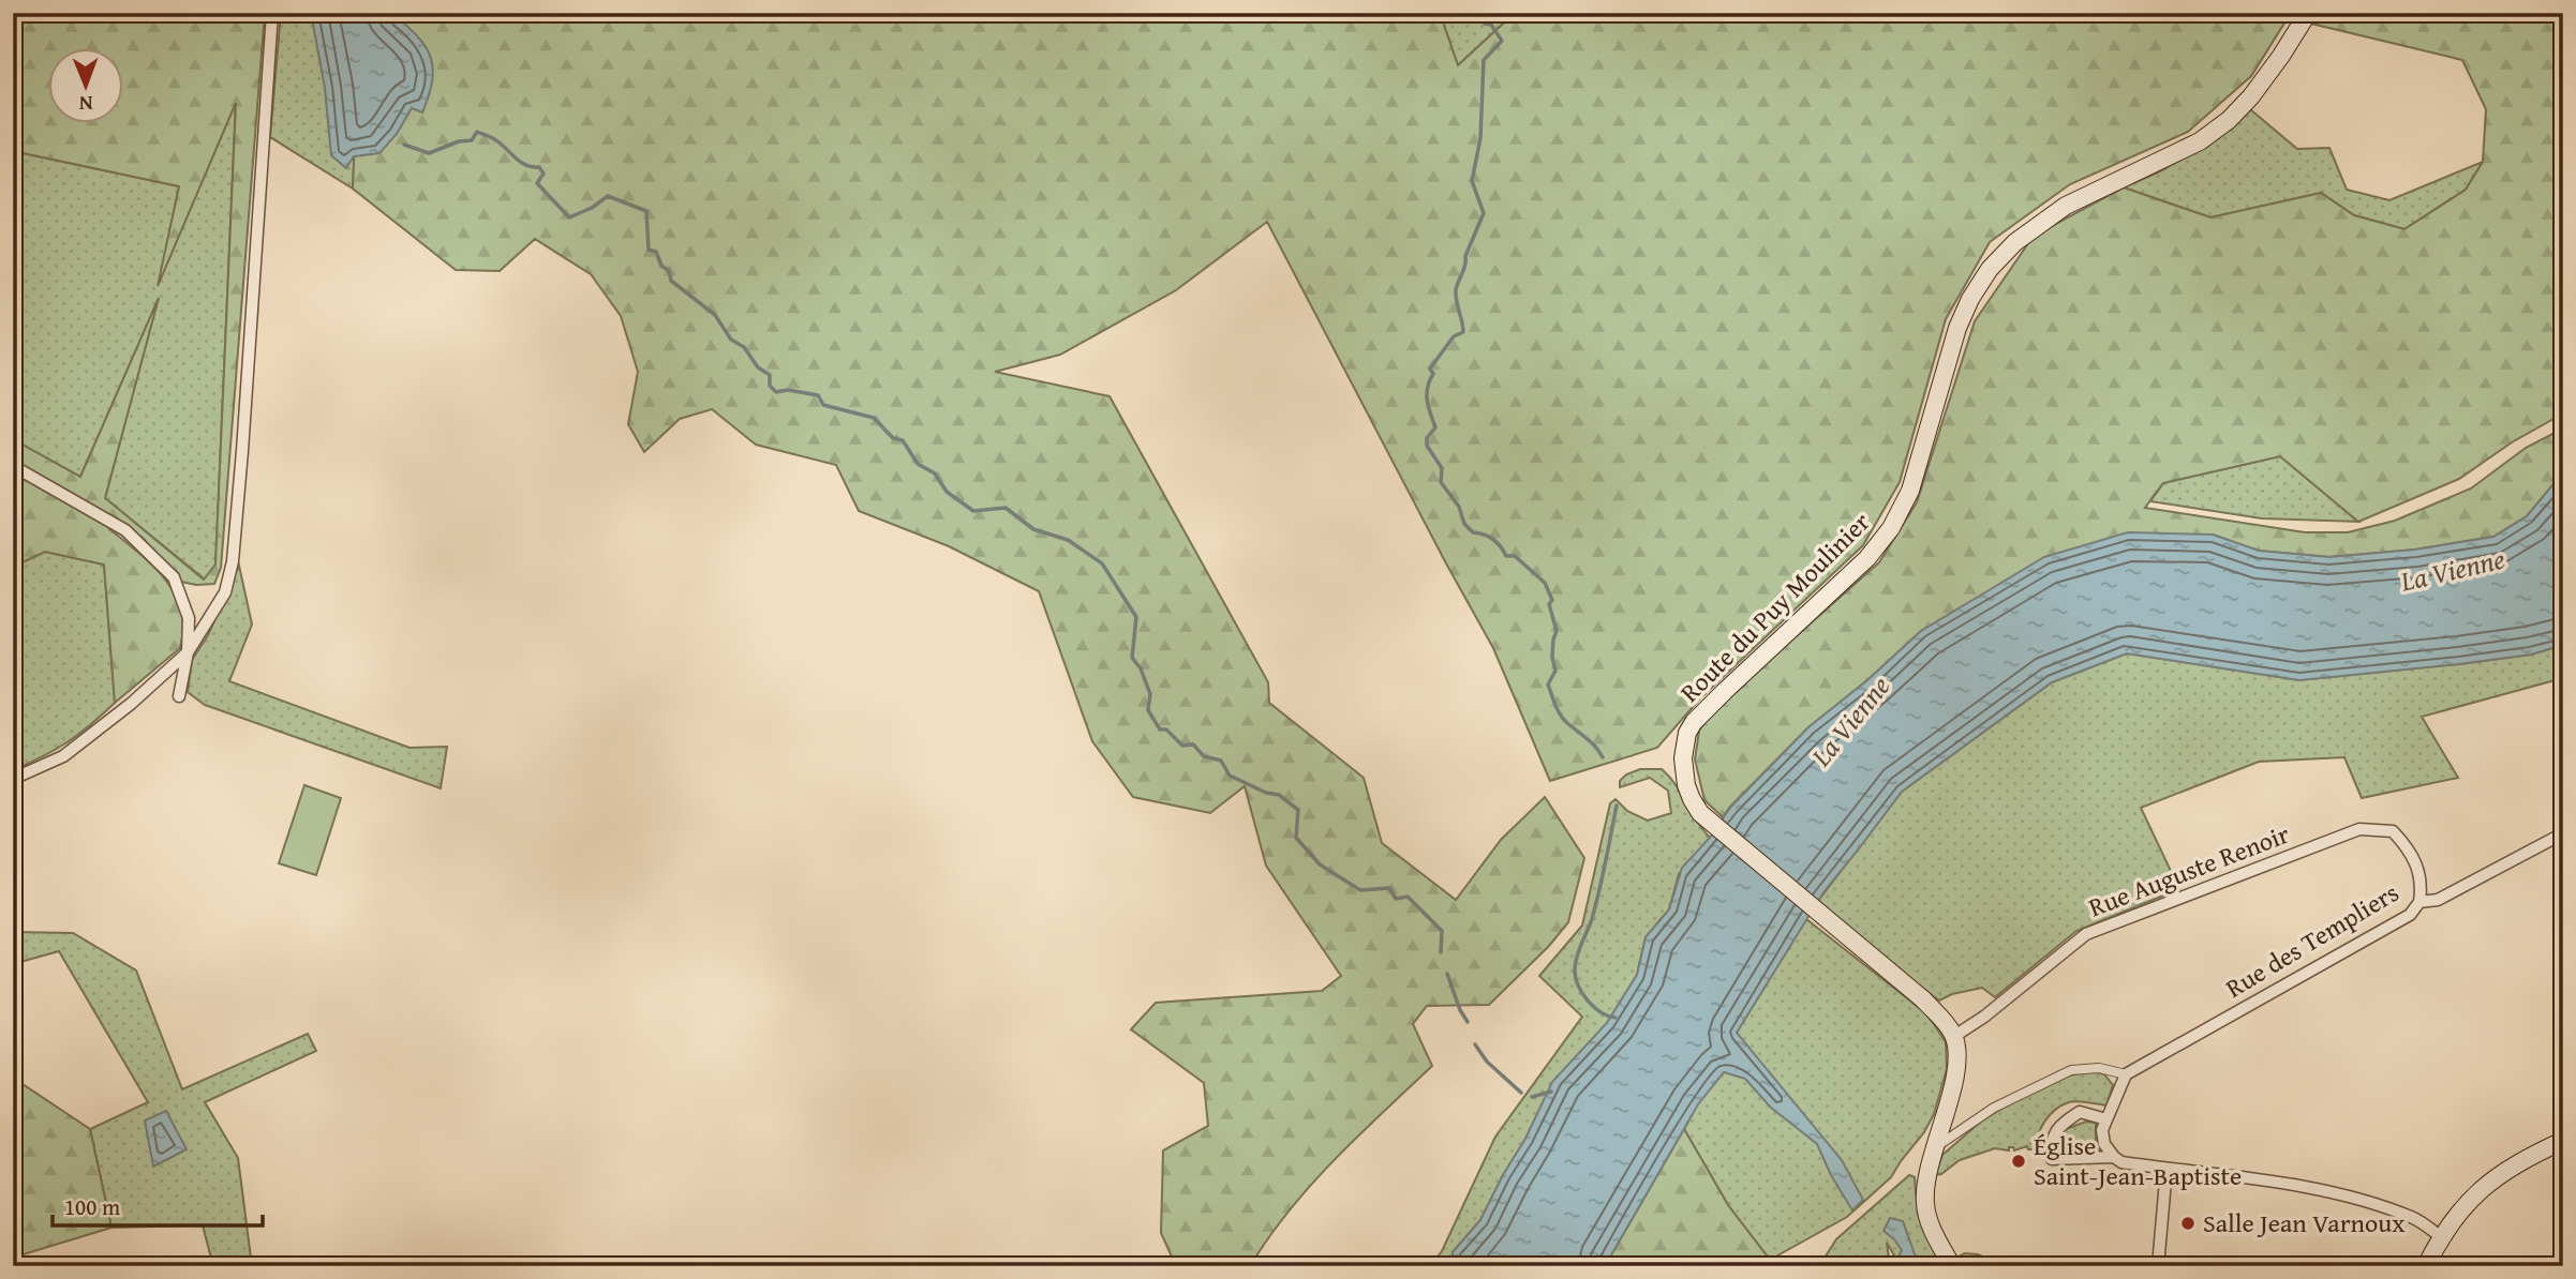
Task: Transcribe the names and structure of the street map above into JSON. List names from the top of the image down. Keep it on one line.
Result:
{"streets":{"main road":["Route du Puy Moulinier"],"street":["Rue Auguste Renoir","Rue des Templiers"]},"crossings":[["Route du Puy Moulinier","Rue Auguste Renoir"],["Rue Auguste Renoir","Rue des Templiers"]],"water":["La Vienne"],"places":["Église Saint-Jean-Baptiste","Salle Jean Varnoux"],"scale_bar":"100 m","north":"bottom"}
